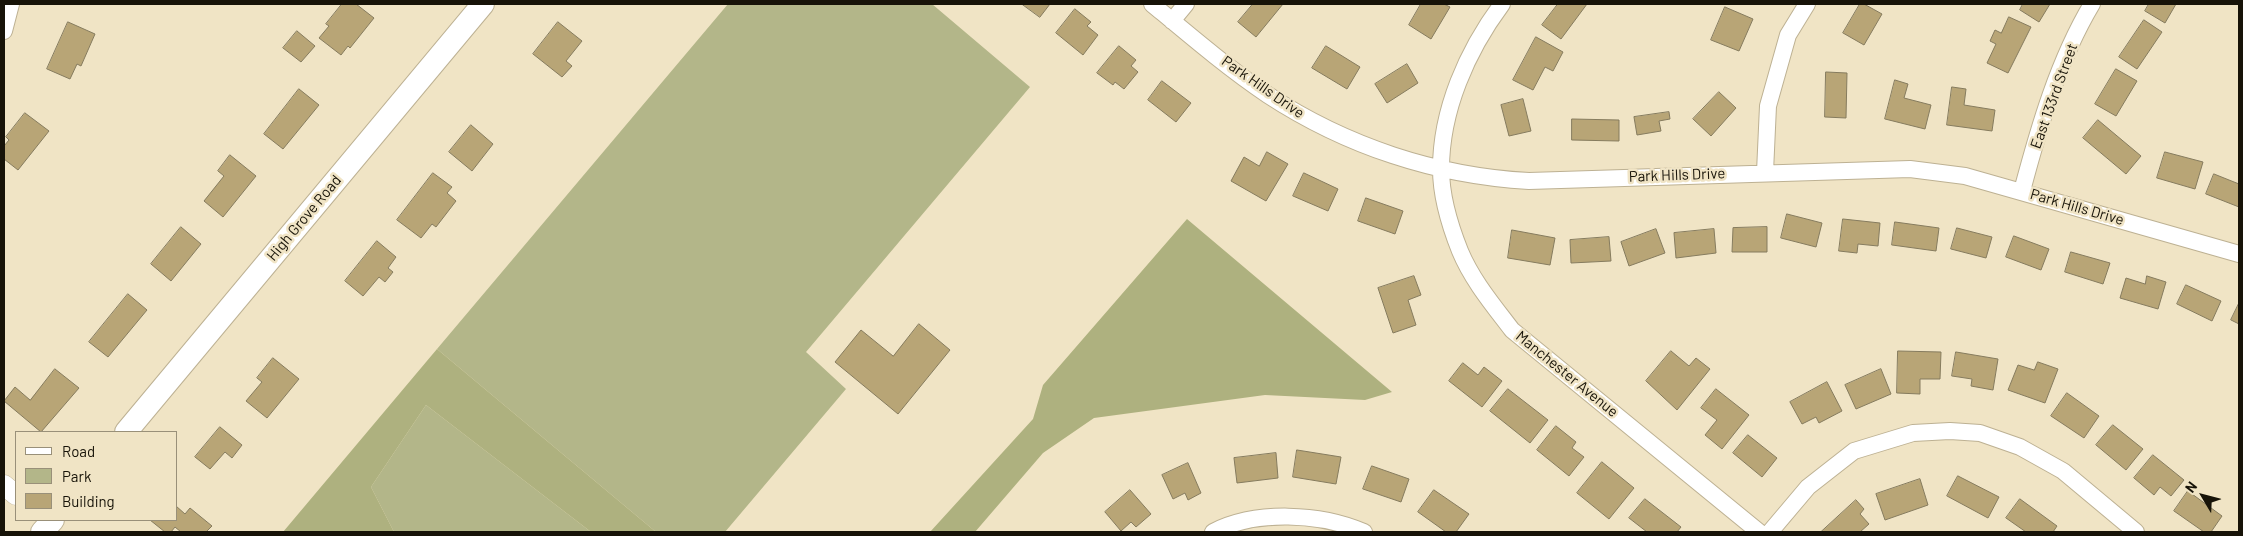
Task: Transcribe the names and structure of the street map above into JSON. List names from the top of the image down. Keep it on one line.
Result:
{"streets":{"main road":["High Grove Road"],"street":["Park Hills Drive","East 133rd Street","Manchester Avenue"]},"crossings":[["Park Hills Drive","East 133rd Street"],["Park Hills Drive","Manchester Avenue"]],"legend":["Road","Park","Building"],"north":"top left"}
